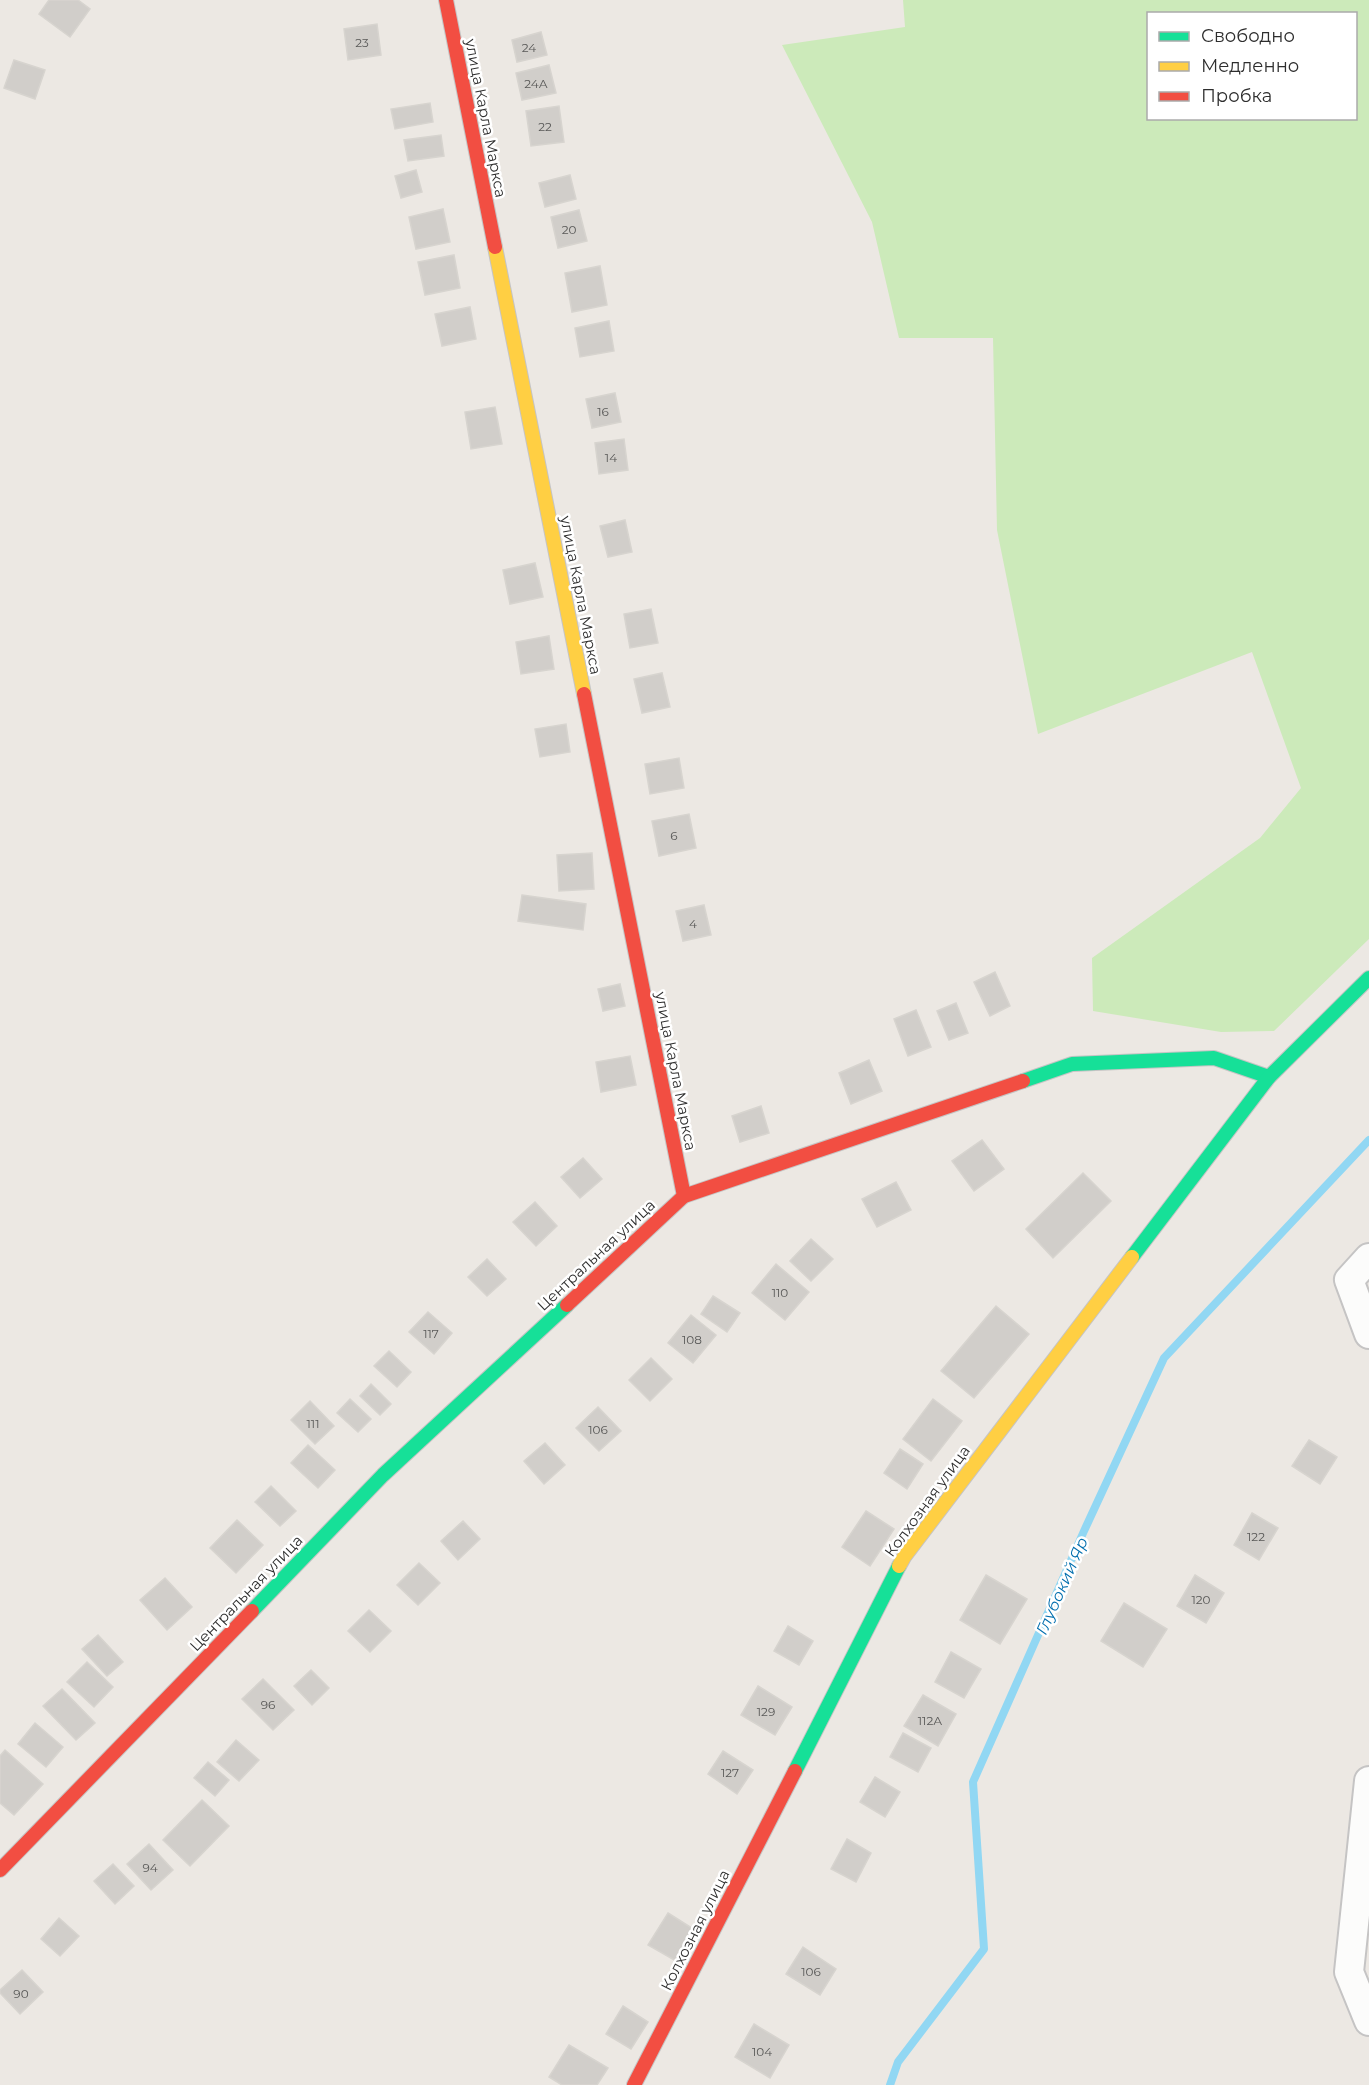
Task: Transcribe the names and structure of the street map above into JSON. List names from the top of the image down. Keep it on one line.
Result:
{"streets":{"street":["улица Карла Маркса","Центральная улица","Колхозная улица"]},"crossings":[["улица Карла Маркса","Центральная улица"],["Центральная улица","Колхозная улица"]],"water":["Глубокий Яр"],"house_numbers":["23","24","24А","22","20","16","14","6","4","110","117","108","111","106","122","120","96","129","112А","127","94","106","90","104"],"legend":["Свободно","Медленно","Пробка"]}
